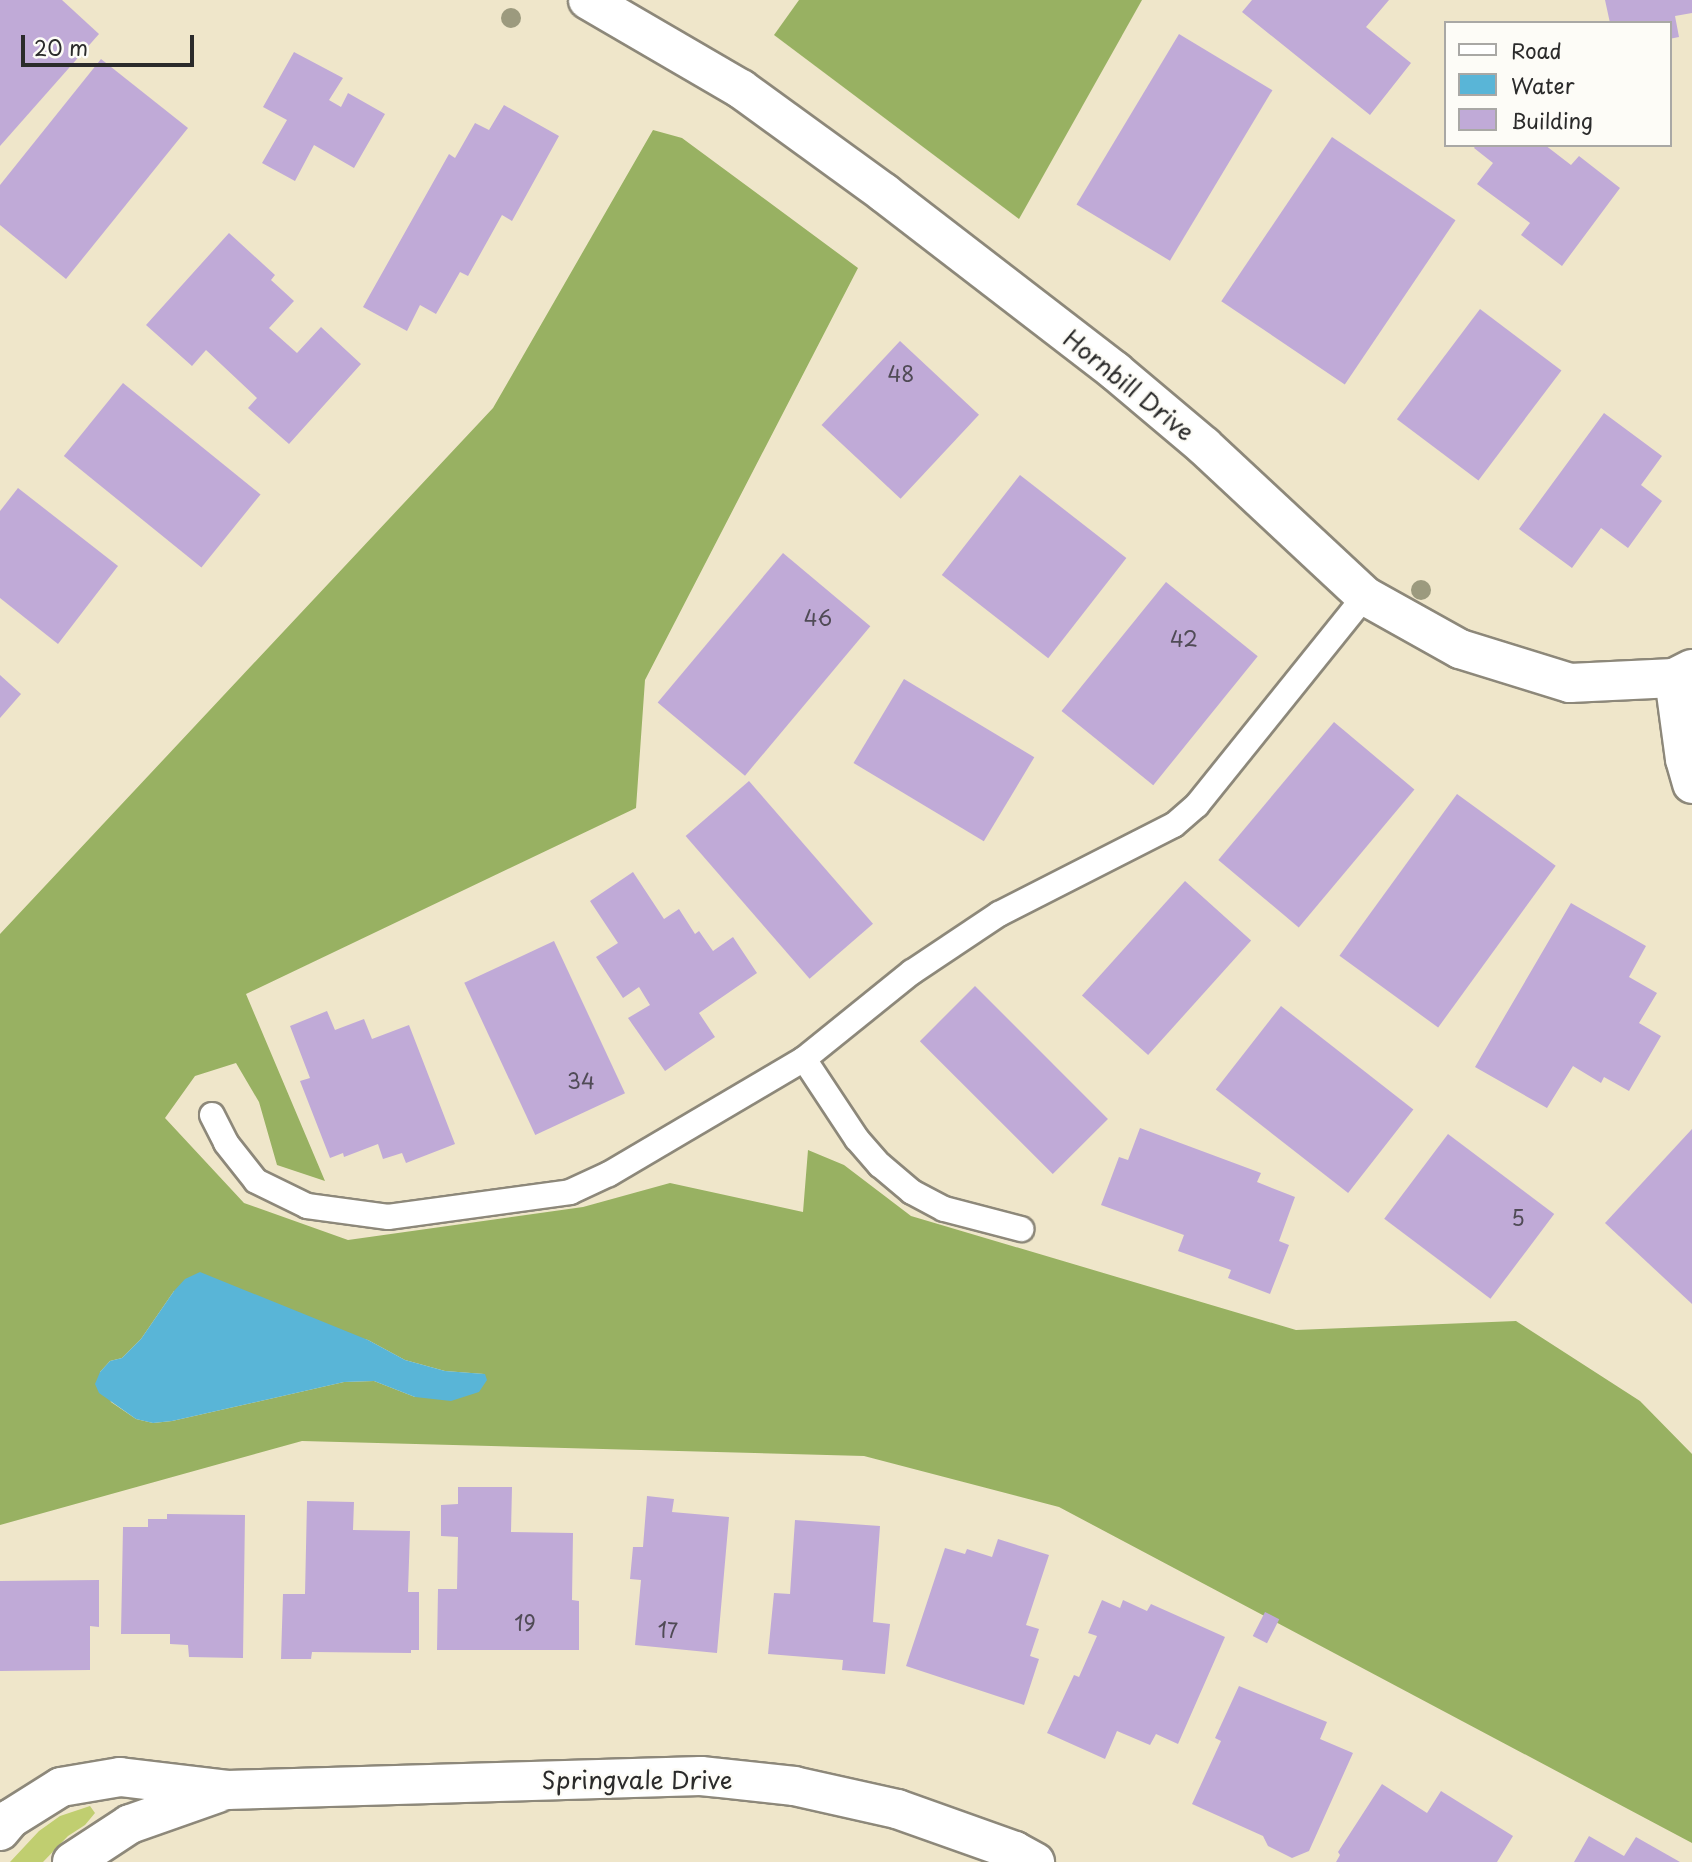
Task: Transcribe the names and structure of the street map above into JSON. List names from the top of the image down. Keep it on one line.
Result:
{"streets":{"street":["Hornbill Drive","Springvale Drive"]},"house_numbers":["48","46","42","34","5","19","17"],"legend":["Road","Water","Building"],"scale_bar":"20 m"}
